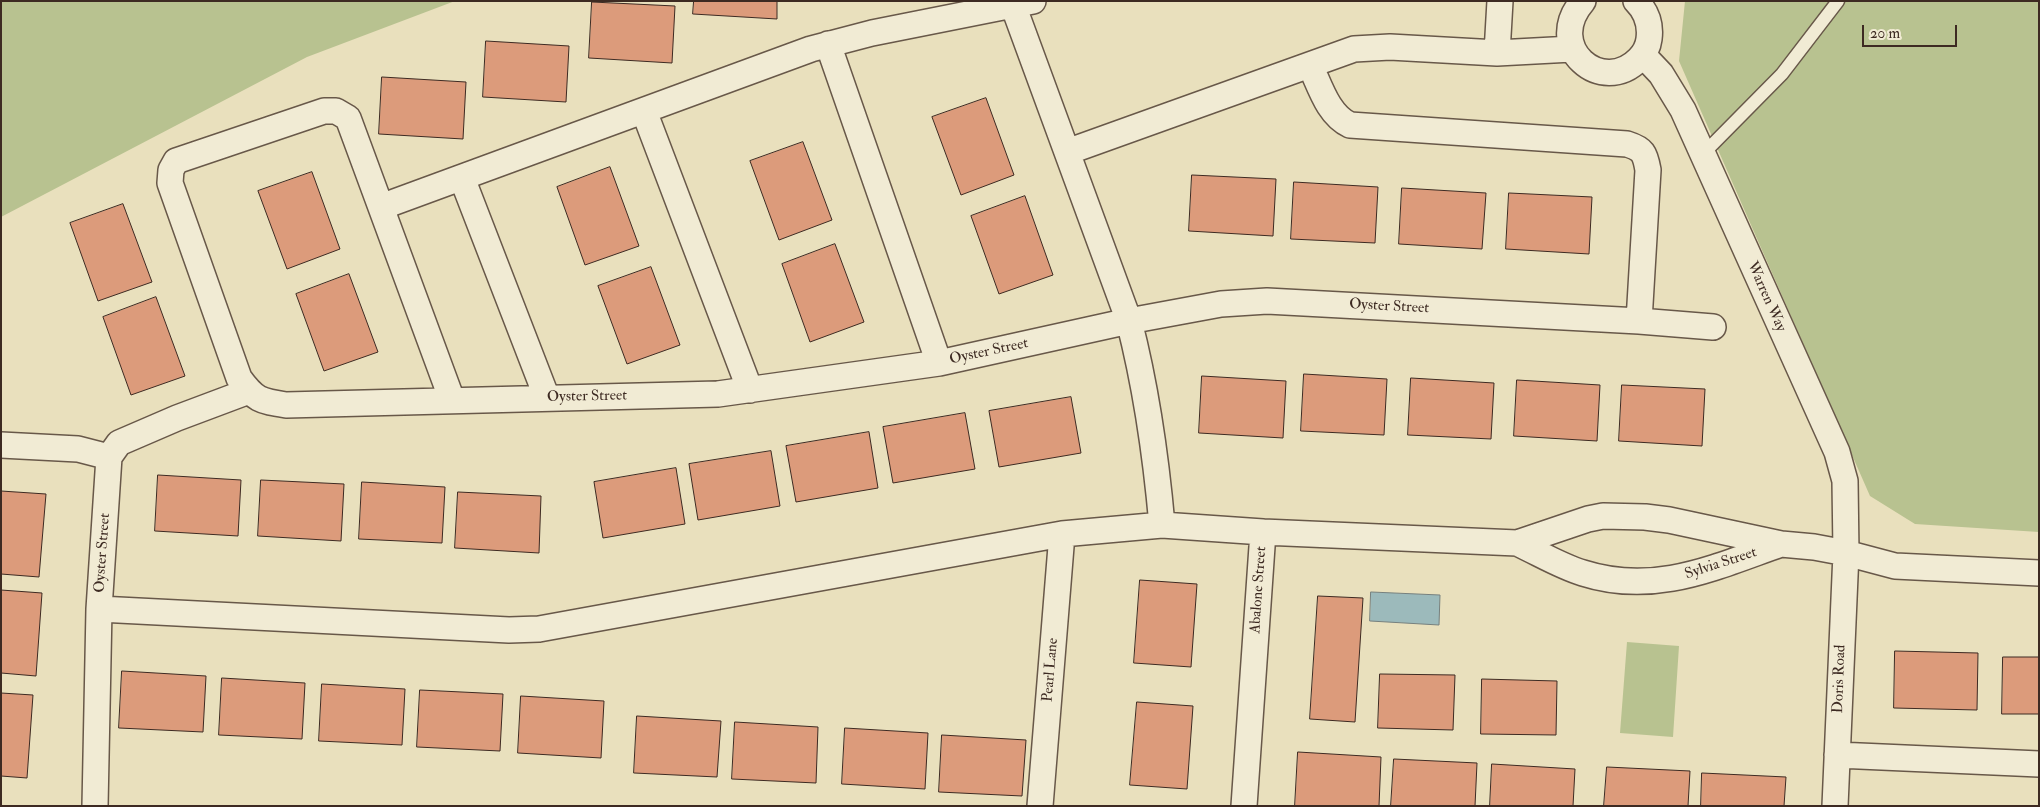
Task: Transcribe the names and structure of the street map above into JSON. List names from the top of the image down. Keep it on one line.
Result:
{"streets":{"street":["Warren Way","Oyster Street","Sylvia Street","Abalone Street","Pearl Lane","Doris Road"]},"crossings":[["Warren Way","Sylvia Street"],["Warren Way","Doris Road"],["Oyster Street","Abalone Street"],["Sylvia Street","Abalone Street"],["Sylvia Street","Doris Road"],["Abalone Street","Pearl Lane"]],"scale_bar":"20 m"}
